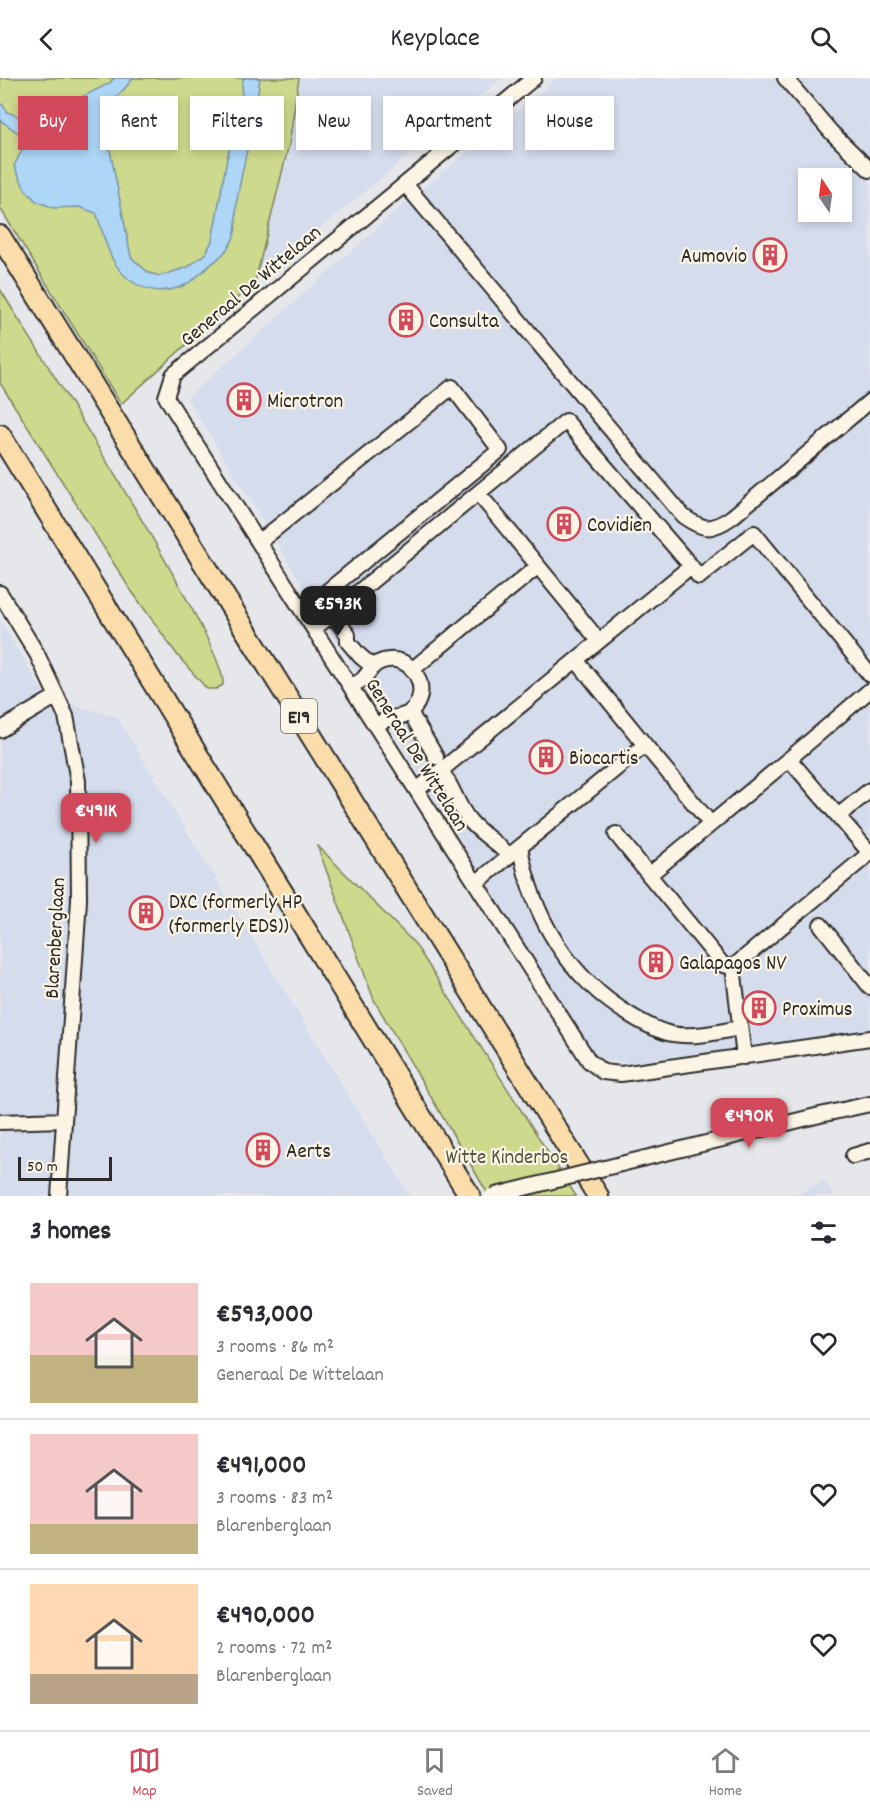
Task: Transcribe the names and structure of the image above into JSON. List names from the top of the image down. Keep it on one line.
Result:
{"streets":{"highway":["E19"],"street":["Generaal De Wittelaan","Blarenberglaan"]},"parks":["Witte Kinderbos"],"places":{"building":["Aumovio","Consulta","Microtron","Covidien","Biocartis","DXC (formerly HP (formerly EDS))","Galapagos NV","Proximus","Aerts"]},"scale_bar":"50 m","north":"top","page":{"header":"Keyplace","chip":["Buy","Rent","Filters","New","Apartment","House"],"price":["€593K","€491K","€490K"],"scale":"50 m","heading":"3 homes","list":[{"name":"€593,000","note":"3 rooms · 86 m² · Generaal De Wittelaan"},{"name":"€491,000","note":"3 rooms · 83 m² · Blarenberglaan"},{"name":"€490,000","note":"2 rooms · 72 m² · Blarenberglaan"}],"tabs":["Map","Saved","Home"]}}
